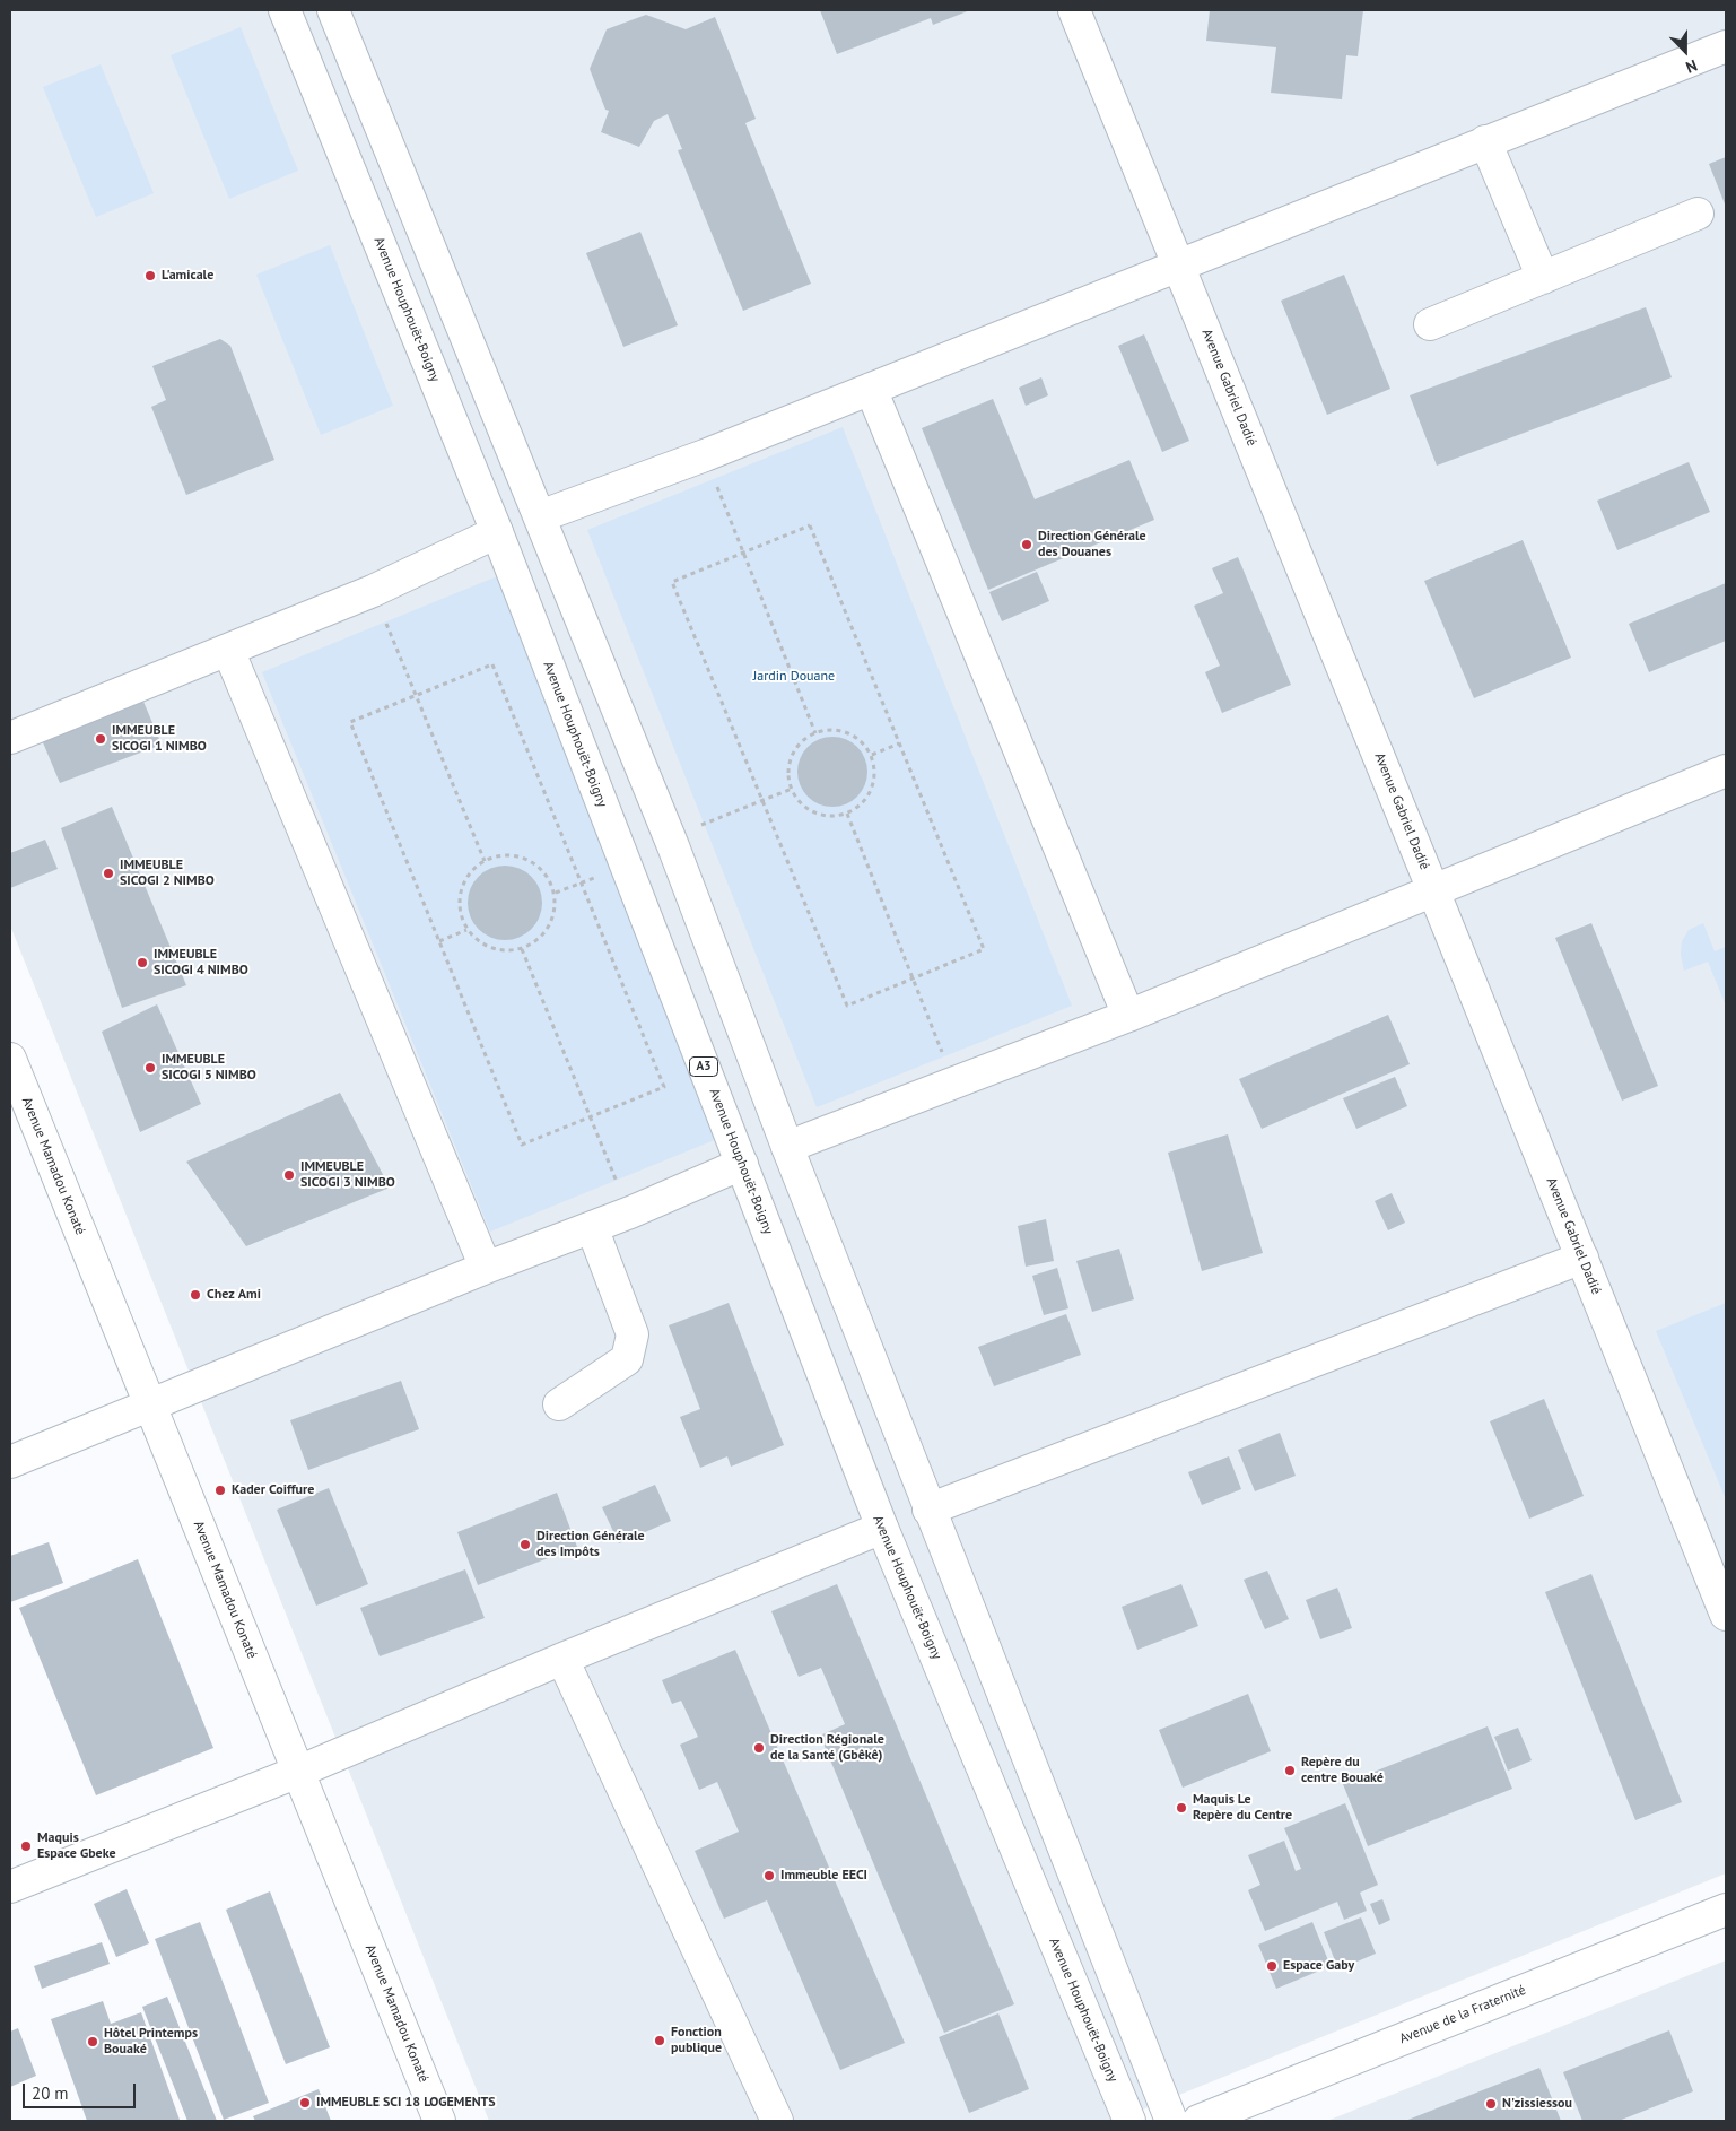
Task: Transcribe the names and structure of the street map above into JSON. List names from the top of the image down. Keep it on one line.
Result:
{"streets":{"main road":["Avenue Houphouët-Boigny","Avenue Gabriel Dadié","A3","Avenue Mamadou Konaté","Avenue de la Fraternité"]},"parks":["Jardin Douane"],"places":["L'amicale","Direction Générale des Douanes","IMMEUBLE SICOGI 1 NIMBO","IMMEUBLE SICOGI 2 NIMBO","IMMEUBLE SICOGI 4 NIMBO","IMMEUBLE SICOGI 5 NIMBO","IMMEUBLE SICOGI 3 NIMBO","Chez Ami","Kader Coiffure","Direction Générale des Impôts","Direction Régionale de la Santé (Gbêkê)","Repère du centre Bouaké","Maquis Le Repère du Centre","Maquis Espace Gbeke","Immeuble EECI","Espace Gaby","Fonction publique","Hôtel Printemps Bouaké","IMMEUBLE SCI 18 LOGEMENTS","N'zissiessou"],"scale_bar":"20 m","north":"bottom"}
